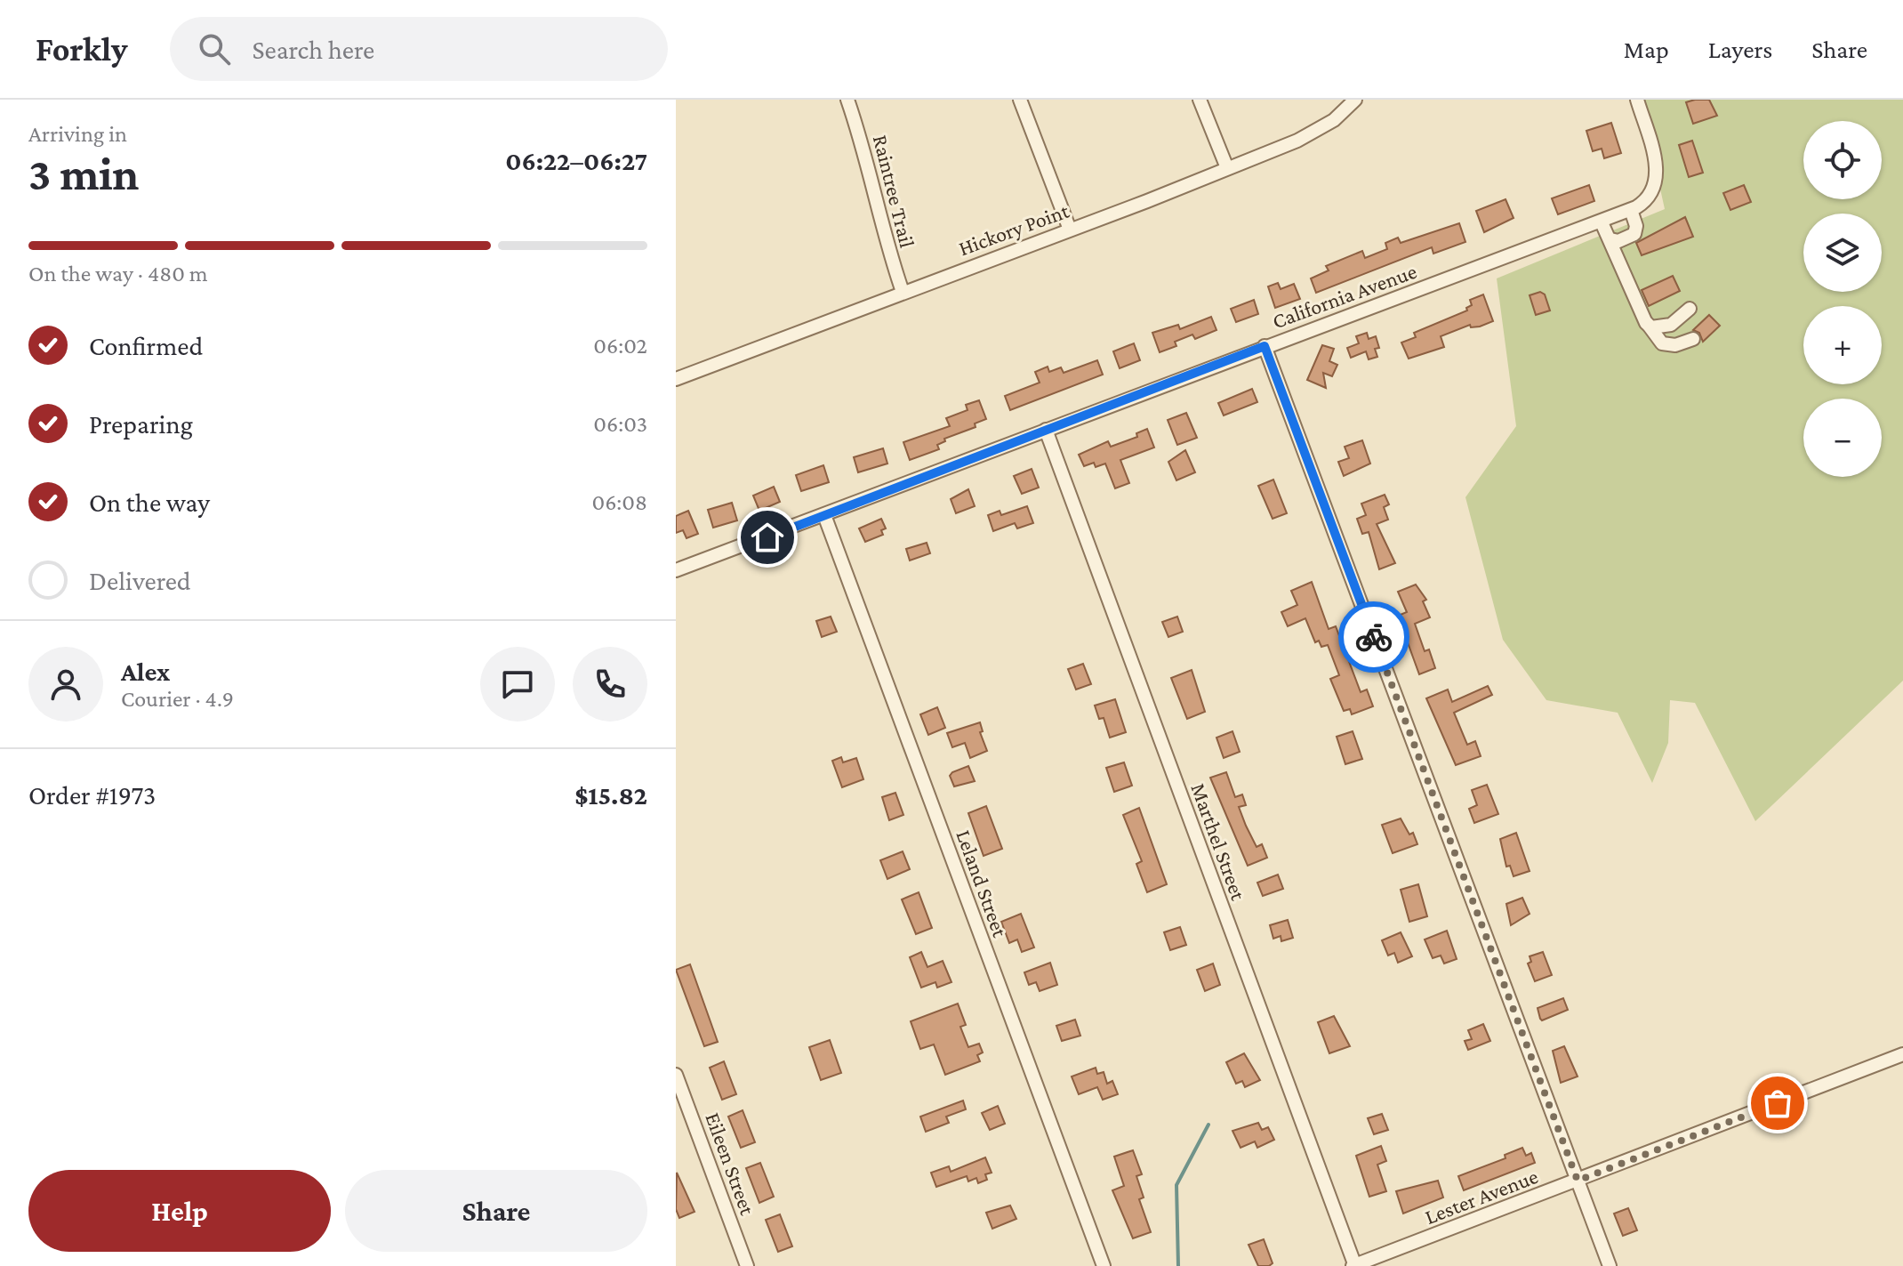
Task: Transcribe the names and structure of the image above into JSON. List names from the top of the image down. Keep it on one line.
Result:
{"streets":{"street":["Raintree Trail","Hickory Point","California Avenue","Marthel Street","Leland Street","Eileen Street","Lester Avenue"]},"crossings":[["Raintree Trail","Hickory Point"],["California Avenue","Marthel Street"],["California Avenue","Leland Street"],["Marthel Street","Lester Avenue"]],"page":{"header":"Forkly","search":"Search here","nav":["Map","Layers","Share"],"heading":["3 min","Arriving in","06:22–06:27"],"panel":["Alex","Courier · 4.9","Order #1973","$15.82"],"map_buttons":["+","−"],"bar":"On the way · 480 m","list":[["Confirmed","06:02"],["Preparing","06:03"],["On the way","06:08"],"Delivered"],"buttons":["Help","Share"]}}
